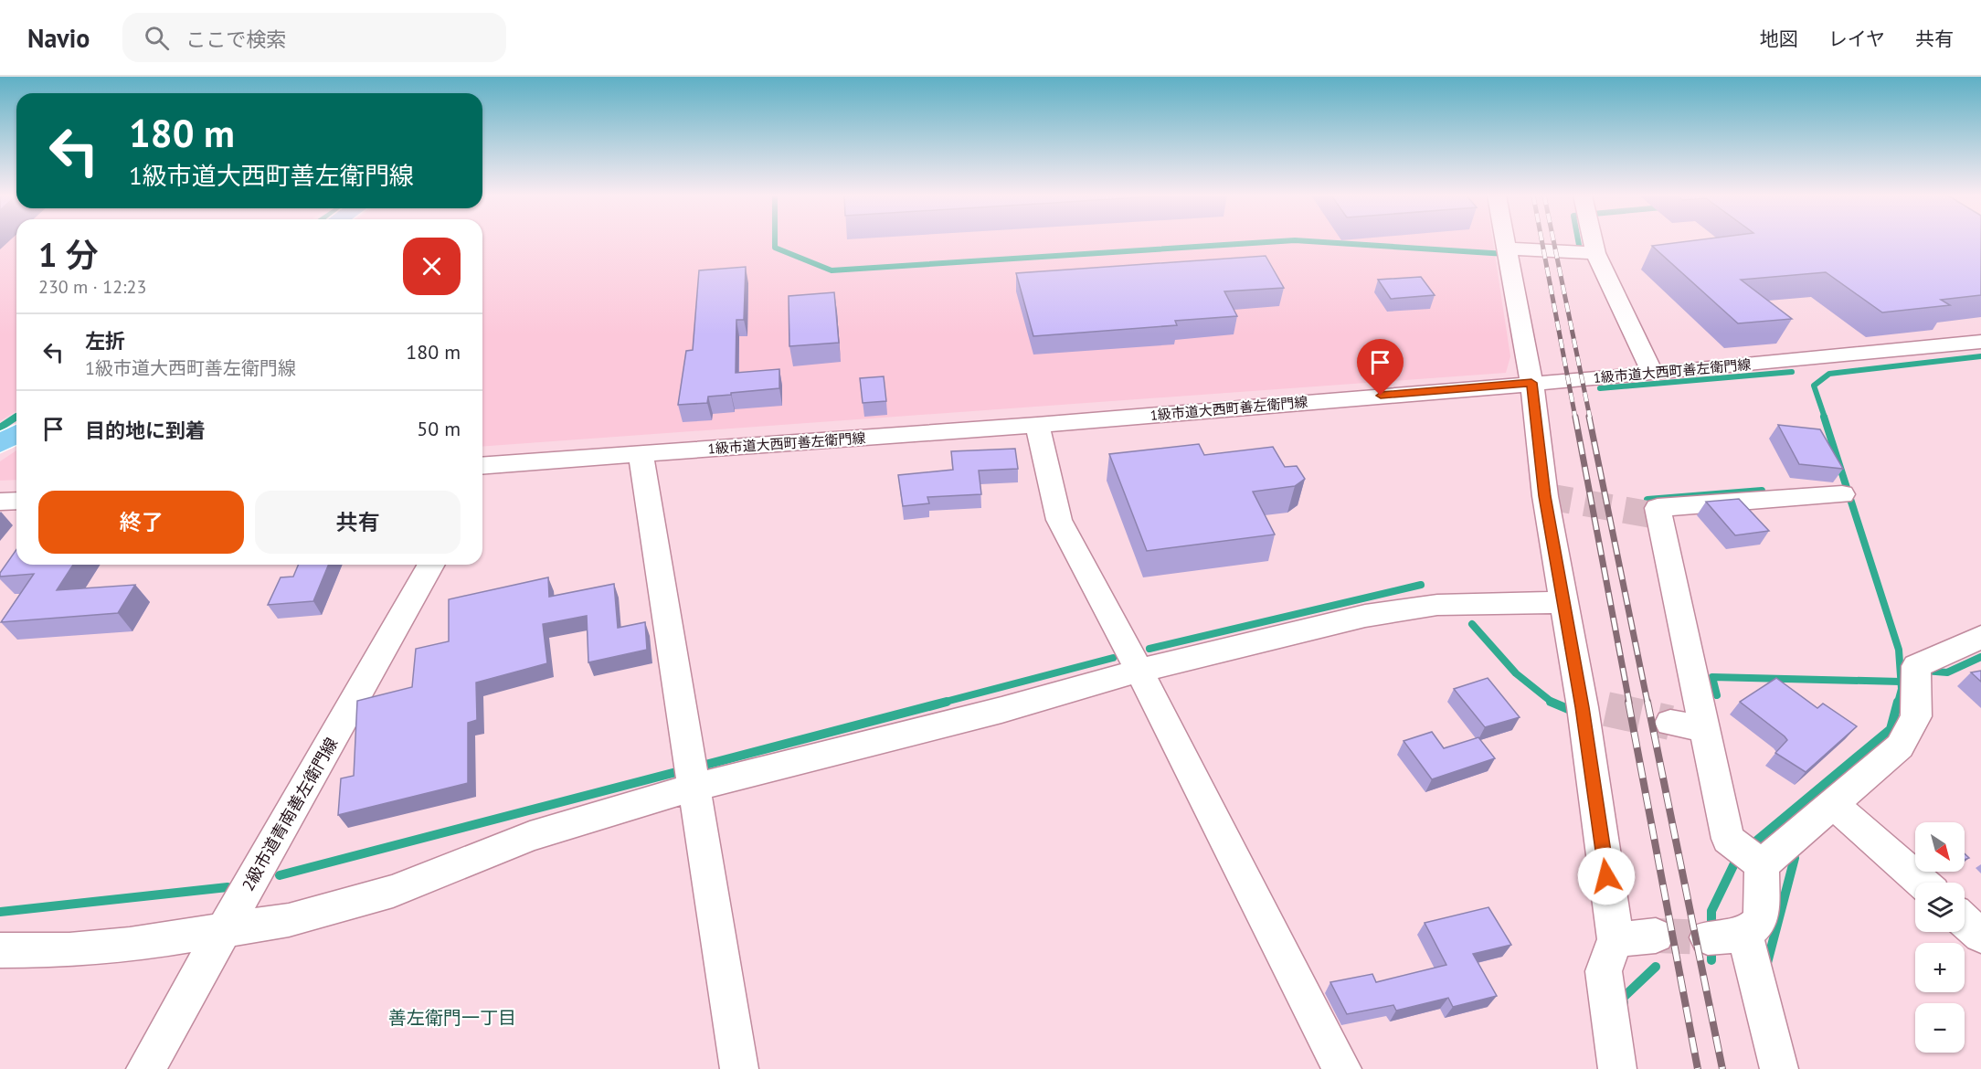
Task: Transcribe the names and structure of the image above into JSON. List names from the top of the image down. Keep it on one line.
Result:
{"streets":{"street":["1級市道大西町善左衛門線","2級市道青南善左衛門線"]},"districts":["善左衛門一丁目"],"north":"bottom right","page":{"header":"Navio","search":"ここで検索","nav":["地図","レイヤ","共有"],"turn":["180 m","1級市道大西町善左衛門線"],"heading":["1 分","230 m · 12:23"],"list":[{"name":"左折","note":"1級市道大西町善左衛門線","value":"180 m"},{"name":"目的地に到着","value":"50 m"}],"buttons":["終了","共有"],"map_buttons":["+","−"]}}
